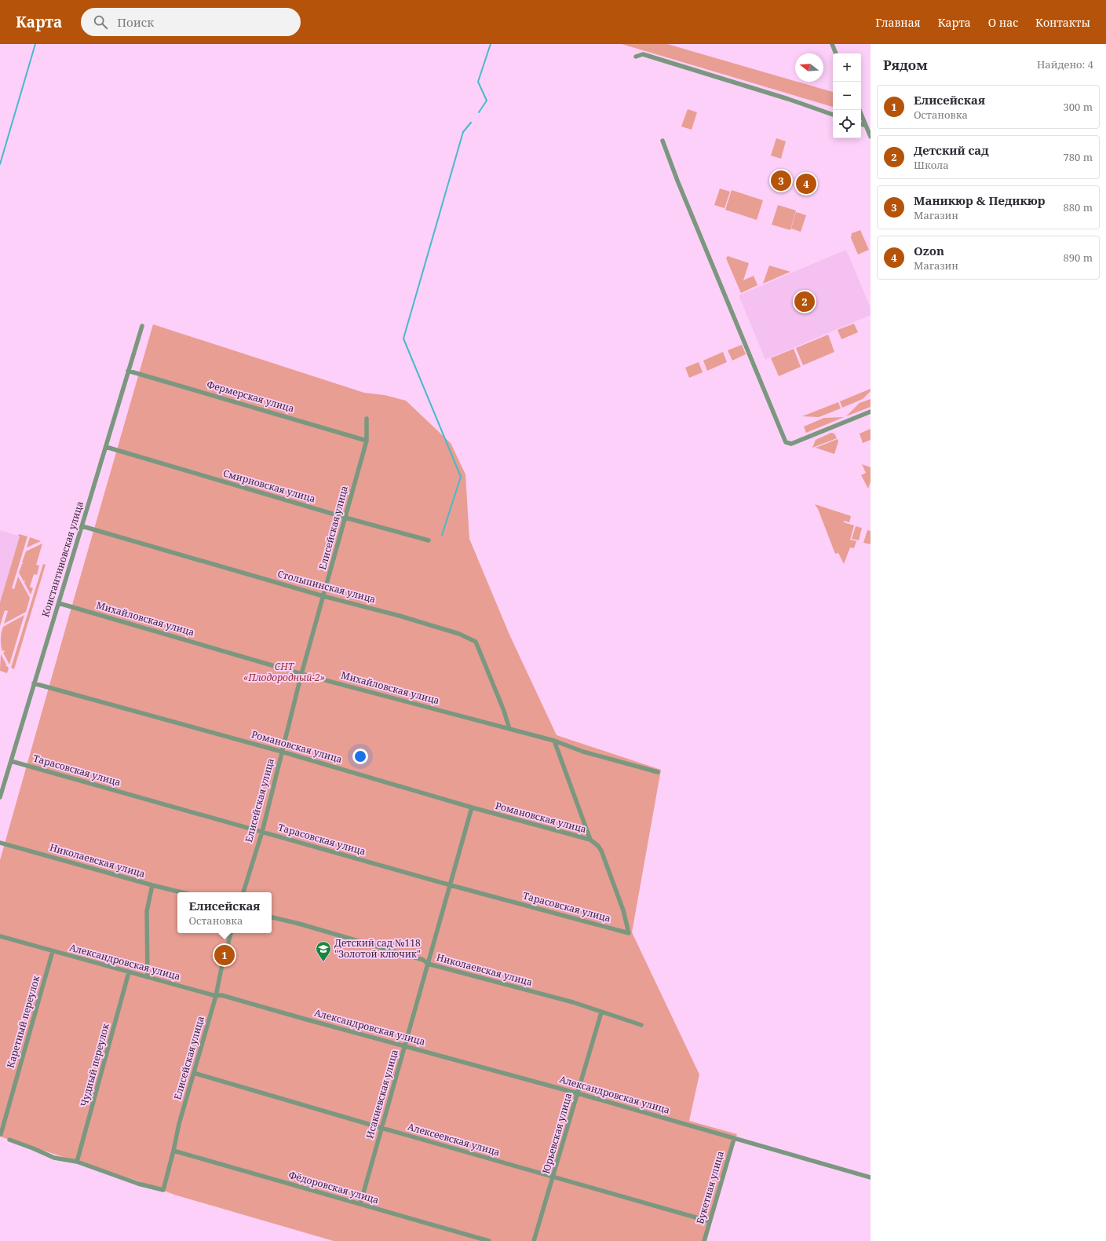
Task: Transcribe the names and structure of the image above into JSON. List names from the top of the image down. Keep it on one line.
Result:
{"streets":{"street":["Фермерская улица","Смирновская улица","Елисейская улица","Константиновская улица","Столыпинская улица","Михайловская улица","Романовская улица","Тарасовская улица","Николаевская улица","Александровская улица","Каретный переулок","Чудный переулок","Исакиевская улица","Юрьевская улица","Алексеевская улица","Фёдоровская улица","Букетная улица"]},"crossings":[["Фермерская улица","Елисейская улица"],["Фермерская улица","Константиновская улица"],["Смирновская улица","Елисейская улица"],["Смирновская улица","Константиновская улица"],["Елисейская улица","Столыпинская улица"],["Елисейская улица","Михайловская улица"],["Елисейская улица","Романовская улица"],["Елисейская улица","Тарасовская улица"],["Елисейская улица","Александровская улица"],["Елисейская улица","Чудный переулок"],["Елисейская улица","Алексеевская улица"],["Елисейская улица","Фёдоровская улица"],["Константиновская улица","Столыпинская улица"],["Константиновская улица","Михайловская улица"],["Константиновская улица","Романовская улица"],["Константиновская улица","Тарасовская улица"],["Столыпинская улица","Михайловская улица"],["Романовская улица","Тарасовская улица"],["Романовская улица","Исакиевская улица"],["Тарасовская улица","Исакиевская улица"],["Николаевская улица","Исакиевская улица"],["Николаевская улица","Юрьевская улица"],["Александровская улица","Каретный переулок"],["Александровская улица","Чудный переулок"],["Александровская улица","Исакиевская улица"],["Александровская улица","Юрьевская улица"],["Александровская улица","Букетная улица"],["Исакиевская улица","Алексеевская улица"],["Исакиевская улица","Фёдоровская улица"],["Юрьевская улица","Алексеевская улица"],["Алексеевская улица","Букетная улица"]],"parks":["СНТ «Плодородный-2»"],"places":{"school or university":["Детский сад №118 \"Золотой ключик\""]},"north":"left","page":{"header":"Карта","search":"Поиск","nav":["Главная","Карта","О нас","Контакты"],"heading":["Рядом","Найдено: 4"],"map_buttons":["+","−"],"list":[{"mark":"1","name":"Елисейская","note":"Остановка","value":"300 m"},{"mark":"2","name":"Детский сад","note":"Школа","value":"780 m"},{"mark":"3","name":"Маникюр & Педикюр","note":"Магазин","value":"880 m"},{"mark":"4","name":"Ozon","note":"Магазин","value":"890 m"}],"pins":["3","4","2","1"],"popup":["Елисейская","Остановка"]}}
